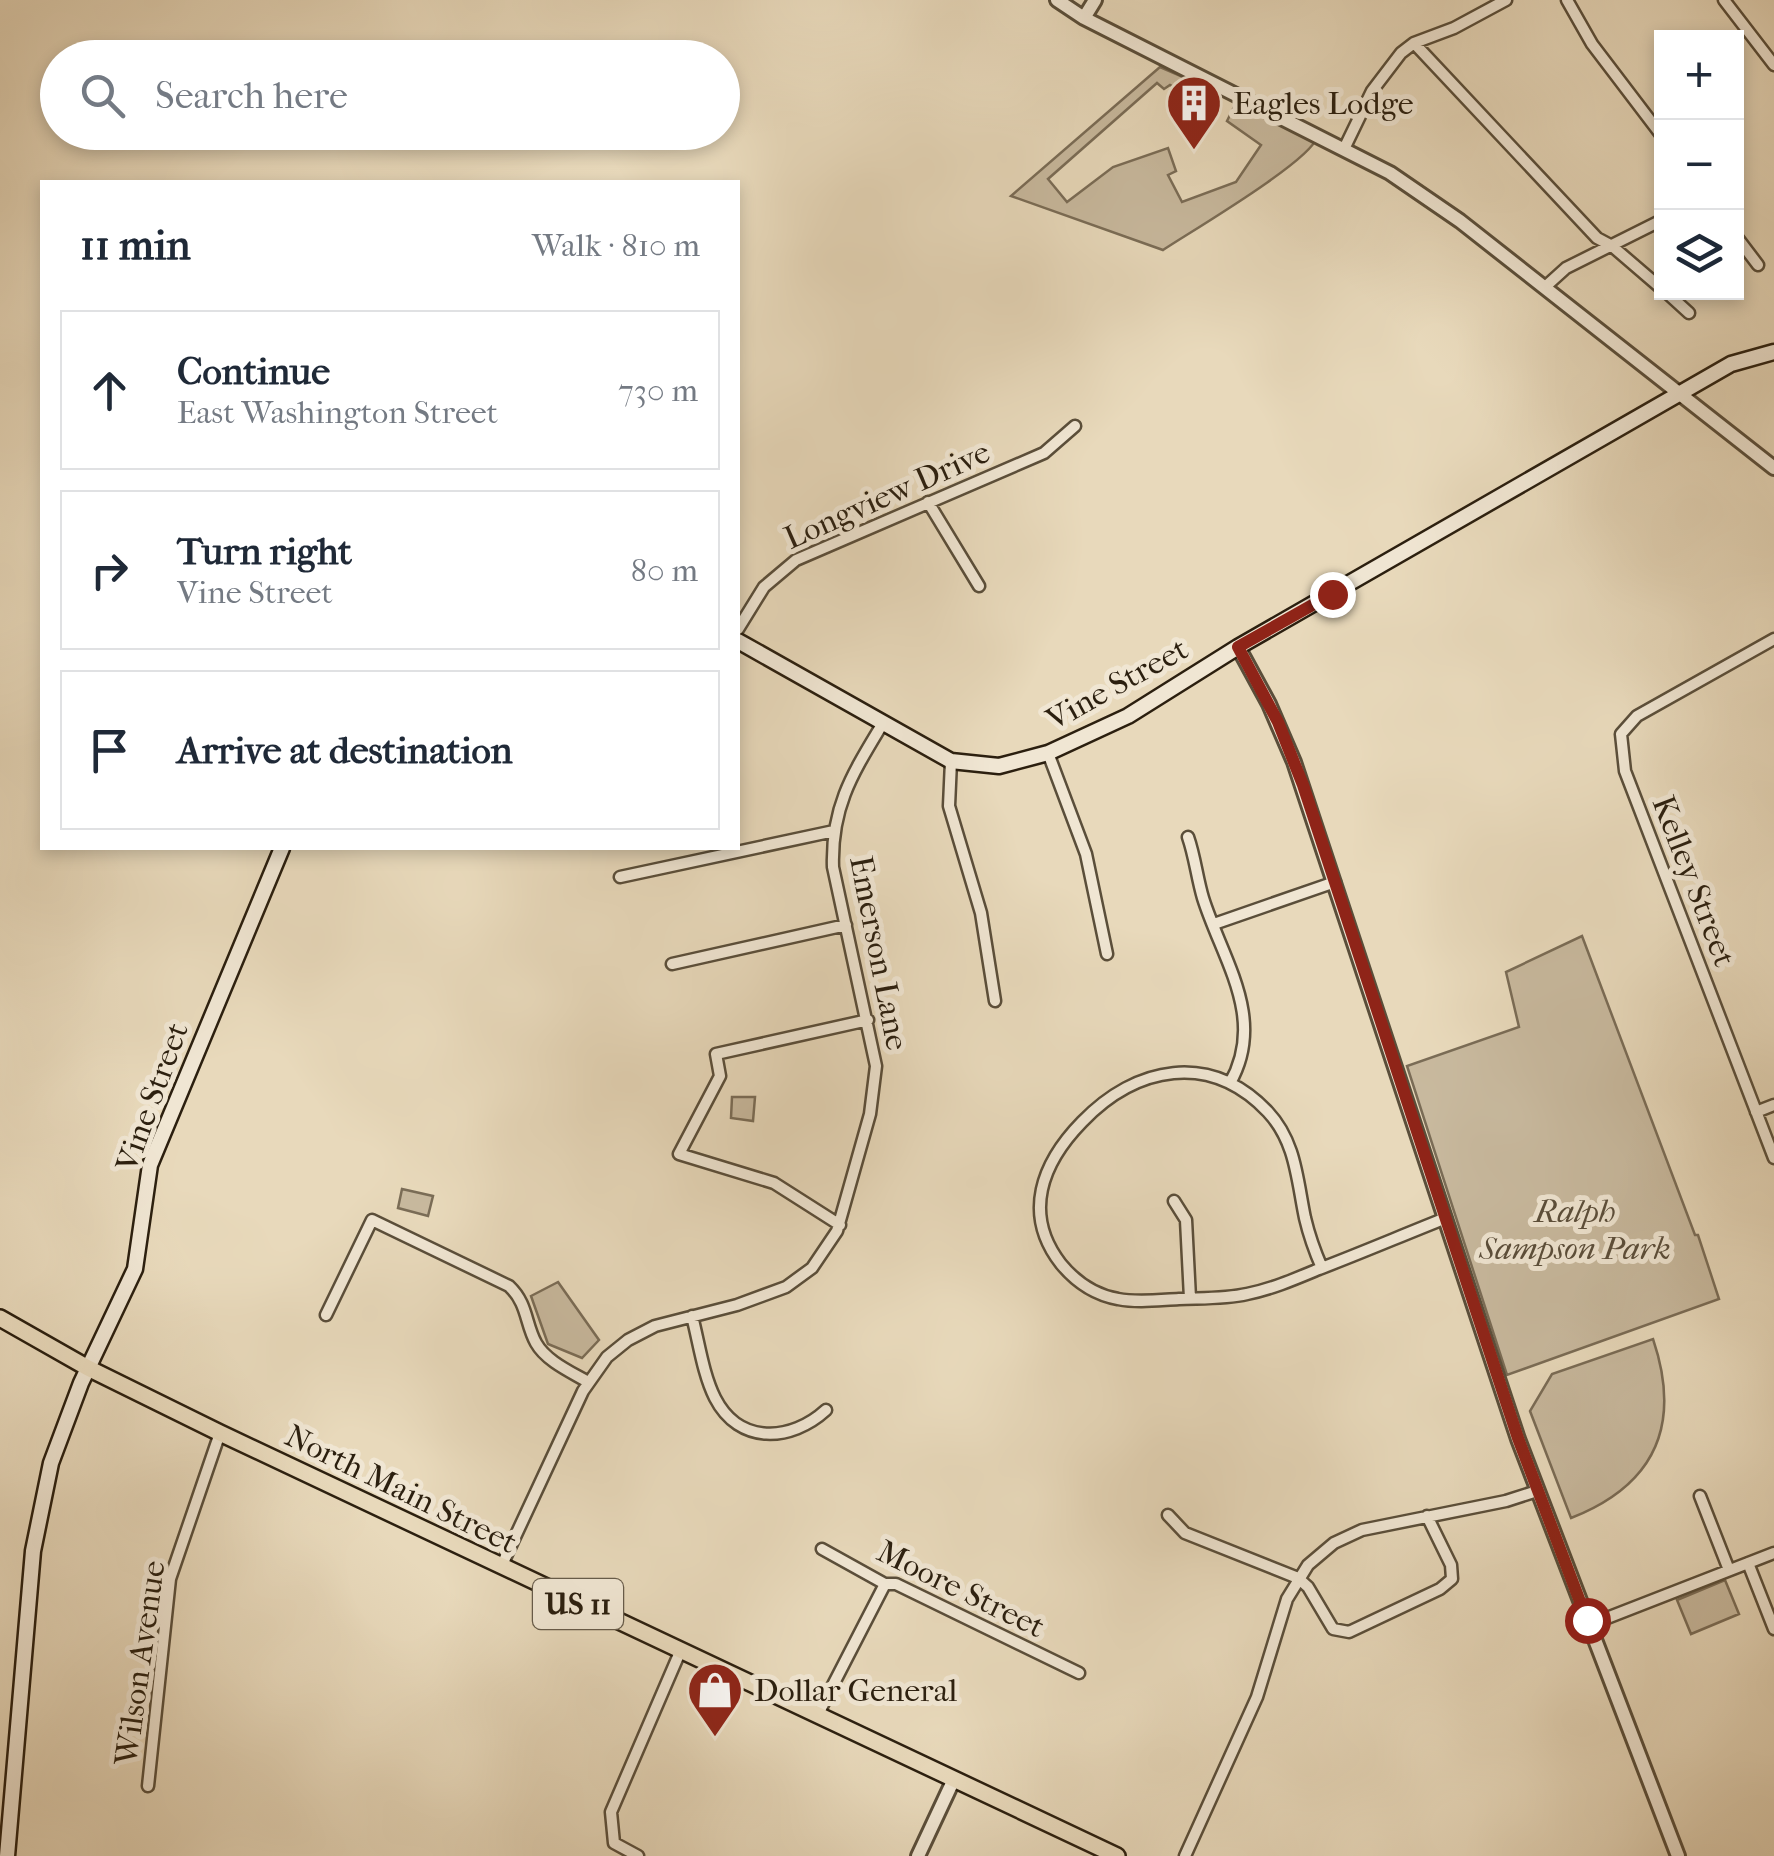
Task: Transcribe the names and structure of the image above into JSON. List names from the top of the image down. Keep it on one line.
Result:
{"streets":{"main road":["Vine Street","North Main Street","US 11"],"street":["Longview Drive","Kelley Street","Emerson Lane","Moore Street","Wilson Avenue"]},"crossings":[["Vine Street","Emerson Lane"],["Vine Street","North Main Street"],["Emerson Lane","North Main Street"],["North Main Street","Wilson Avenue"]],"parks":["Ralph Sampson Park"],"places":{"building":["Eagles Lodge"],"shop":["Dollar General"]},"page":{"map_buttons":["+","−"],"search":"Search here","heading":["11 min","Walk · 810 m"],"list":[["Continue","East Washington Street","730 m"],["Turn right","Vine Street","80 m"],"Arrive at destination"]}}
